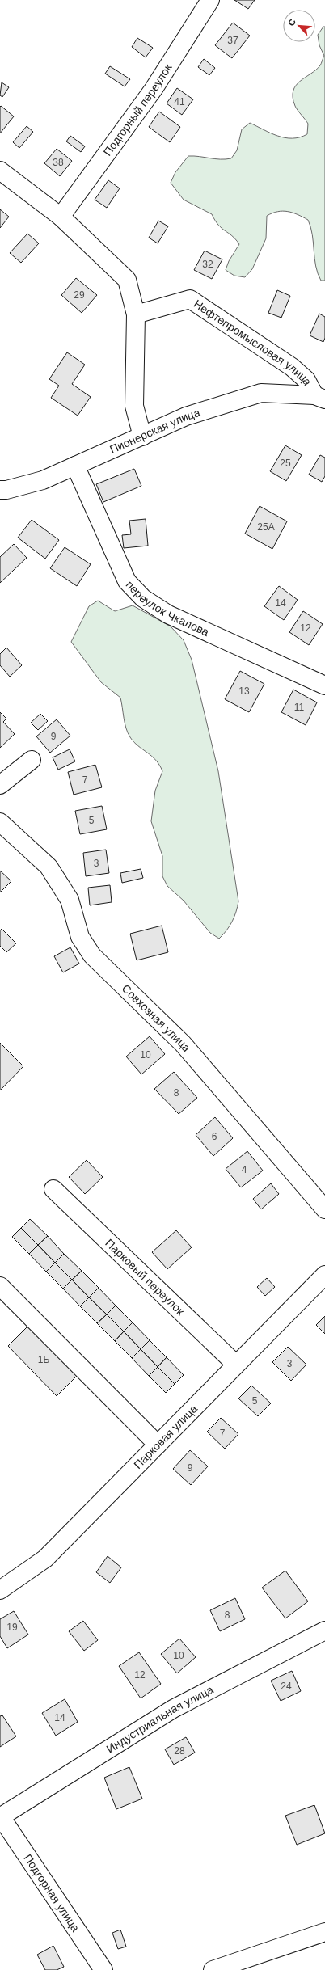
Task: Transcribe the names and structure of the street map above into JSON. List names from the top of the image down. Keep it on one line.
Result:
{"streets":{"street":["Подгорный переулок","Нефтепромысловая улица","Пионерская улица","переулок Чкалова","Совхозная улица","Парковый переулок","Парковая улица","Индустриальная улица","Подгорная улица"]},"crossings":[["Нефтепромысловая улица","Пионерская улица"],["Пионерская улица","переулок Чкалова"],["Парковый переулок","Парковая улица"],["Индустриальная улица","Подгорная улица"]],"house_numbers":["37","41","38","32","29","25","25А","14","12","13","11","9","7","5","3","10","8","6","4","1Б","3","5","7","9","8","19","10","12","24","14","28"],"north":"top left"}
